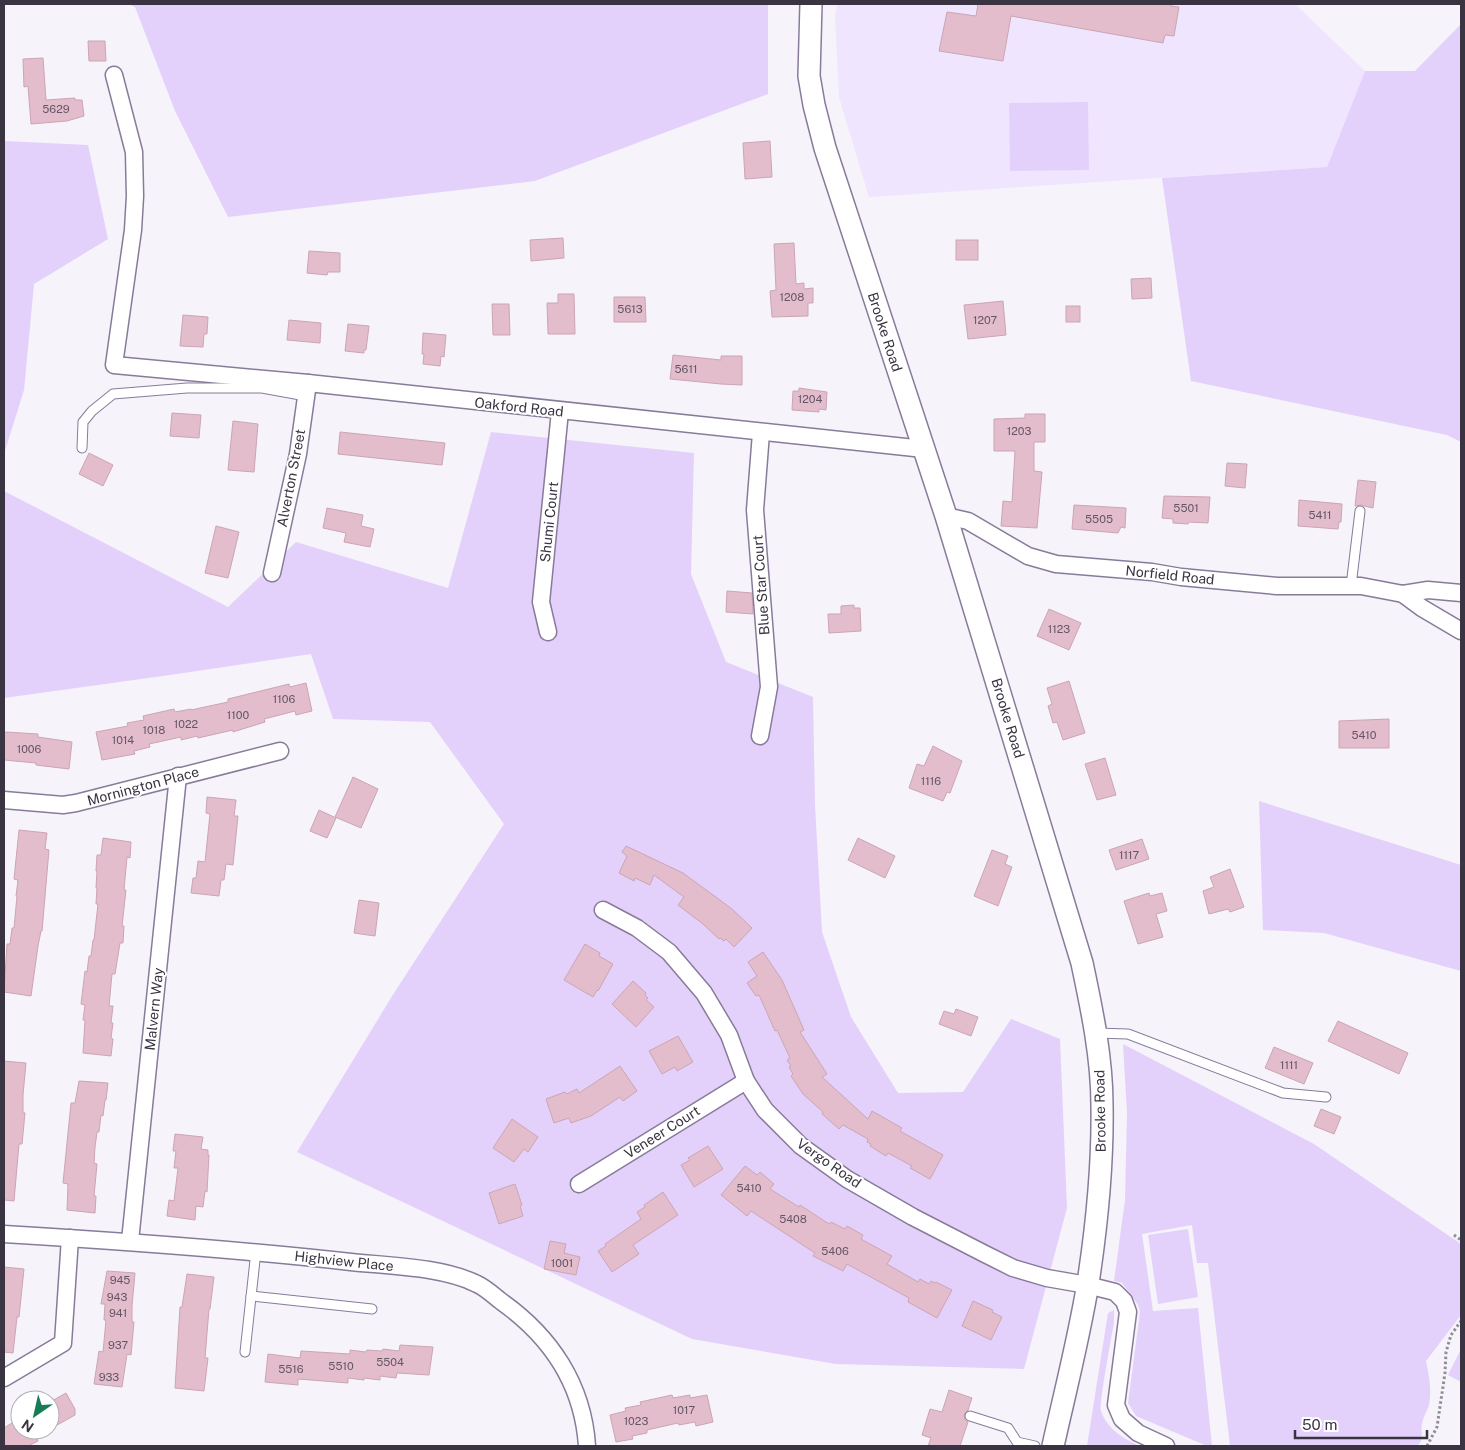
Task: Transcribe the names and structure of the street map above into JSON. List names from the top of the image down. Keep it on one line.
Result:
{"streets":{"street":["Brooke Road","Oakford Road","Alverton Street","Shumi Court","Norfield Road","Blue Star Court","Mornington Place","Malvern Way","Veneer Court","Vergo Road","Highview Place"]},"crossings":[["Brooke Road","Oakford Road"],["Brooke Road","Norfield Road"],["Brooke Road","Vergo Road"],["Oakford Road","Alverton Street"],["Oakford Road","Shumi Court"],["Oakford Road","Blue Star Court"],["Mornington Place","Malvern Way"],["Malvern Way","Highview Place"],["Veneer Court","Vergo Road"]],"house_numbers":["5629","1208","5613","1207","5611","1204","1203","5501","5411","5505","1123","1106","1100","1022","1018","5410","1014","1006","1116","1117","1111","5410","5408","5406","1001","945","943","941","937","5504","5510","5516","933","1017","1023"],"scale_bar":"50 m","north":"bottom left"}
